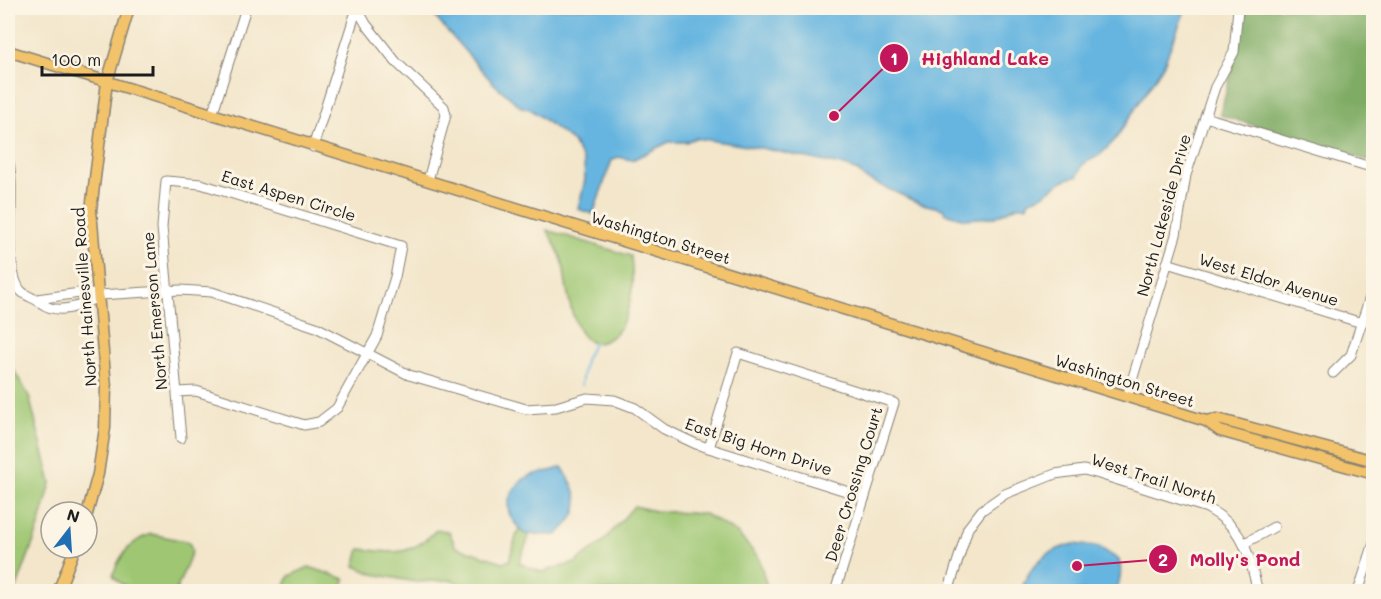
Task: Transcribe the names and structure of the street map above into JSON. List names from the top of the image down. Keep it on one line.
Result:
{"streets":{"main road":["Washington Street","North Hainesville Road"],"street":["East Aspen Circle","North Lakeside Drive","West Eldor Avenue","North Emerson Lane","East Big Horn Drive","West Trail North","Deer Crossing Court"]},"crossings":[["East Aspen Circle","North Emerson Lane"],["East Aspen Circle","East Big Horn Drive"],["North Lakeside Drive","Washington Street"],["North Lakeside Drive","West Eldor Avenue"],["Washington Street","North Hainesville Road"],["North Hainesville Road","East Big Horn Drive"],["North Emerson Lane","East Big Horn Drive"],["East Big Horn Drive","Deer Crossing Court"]],"places":["Highland Lake","Molly's Pond"],"scale_bar":"100 m","north":"top"}
